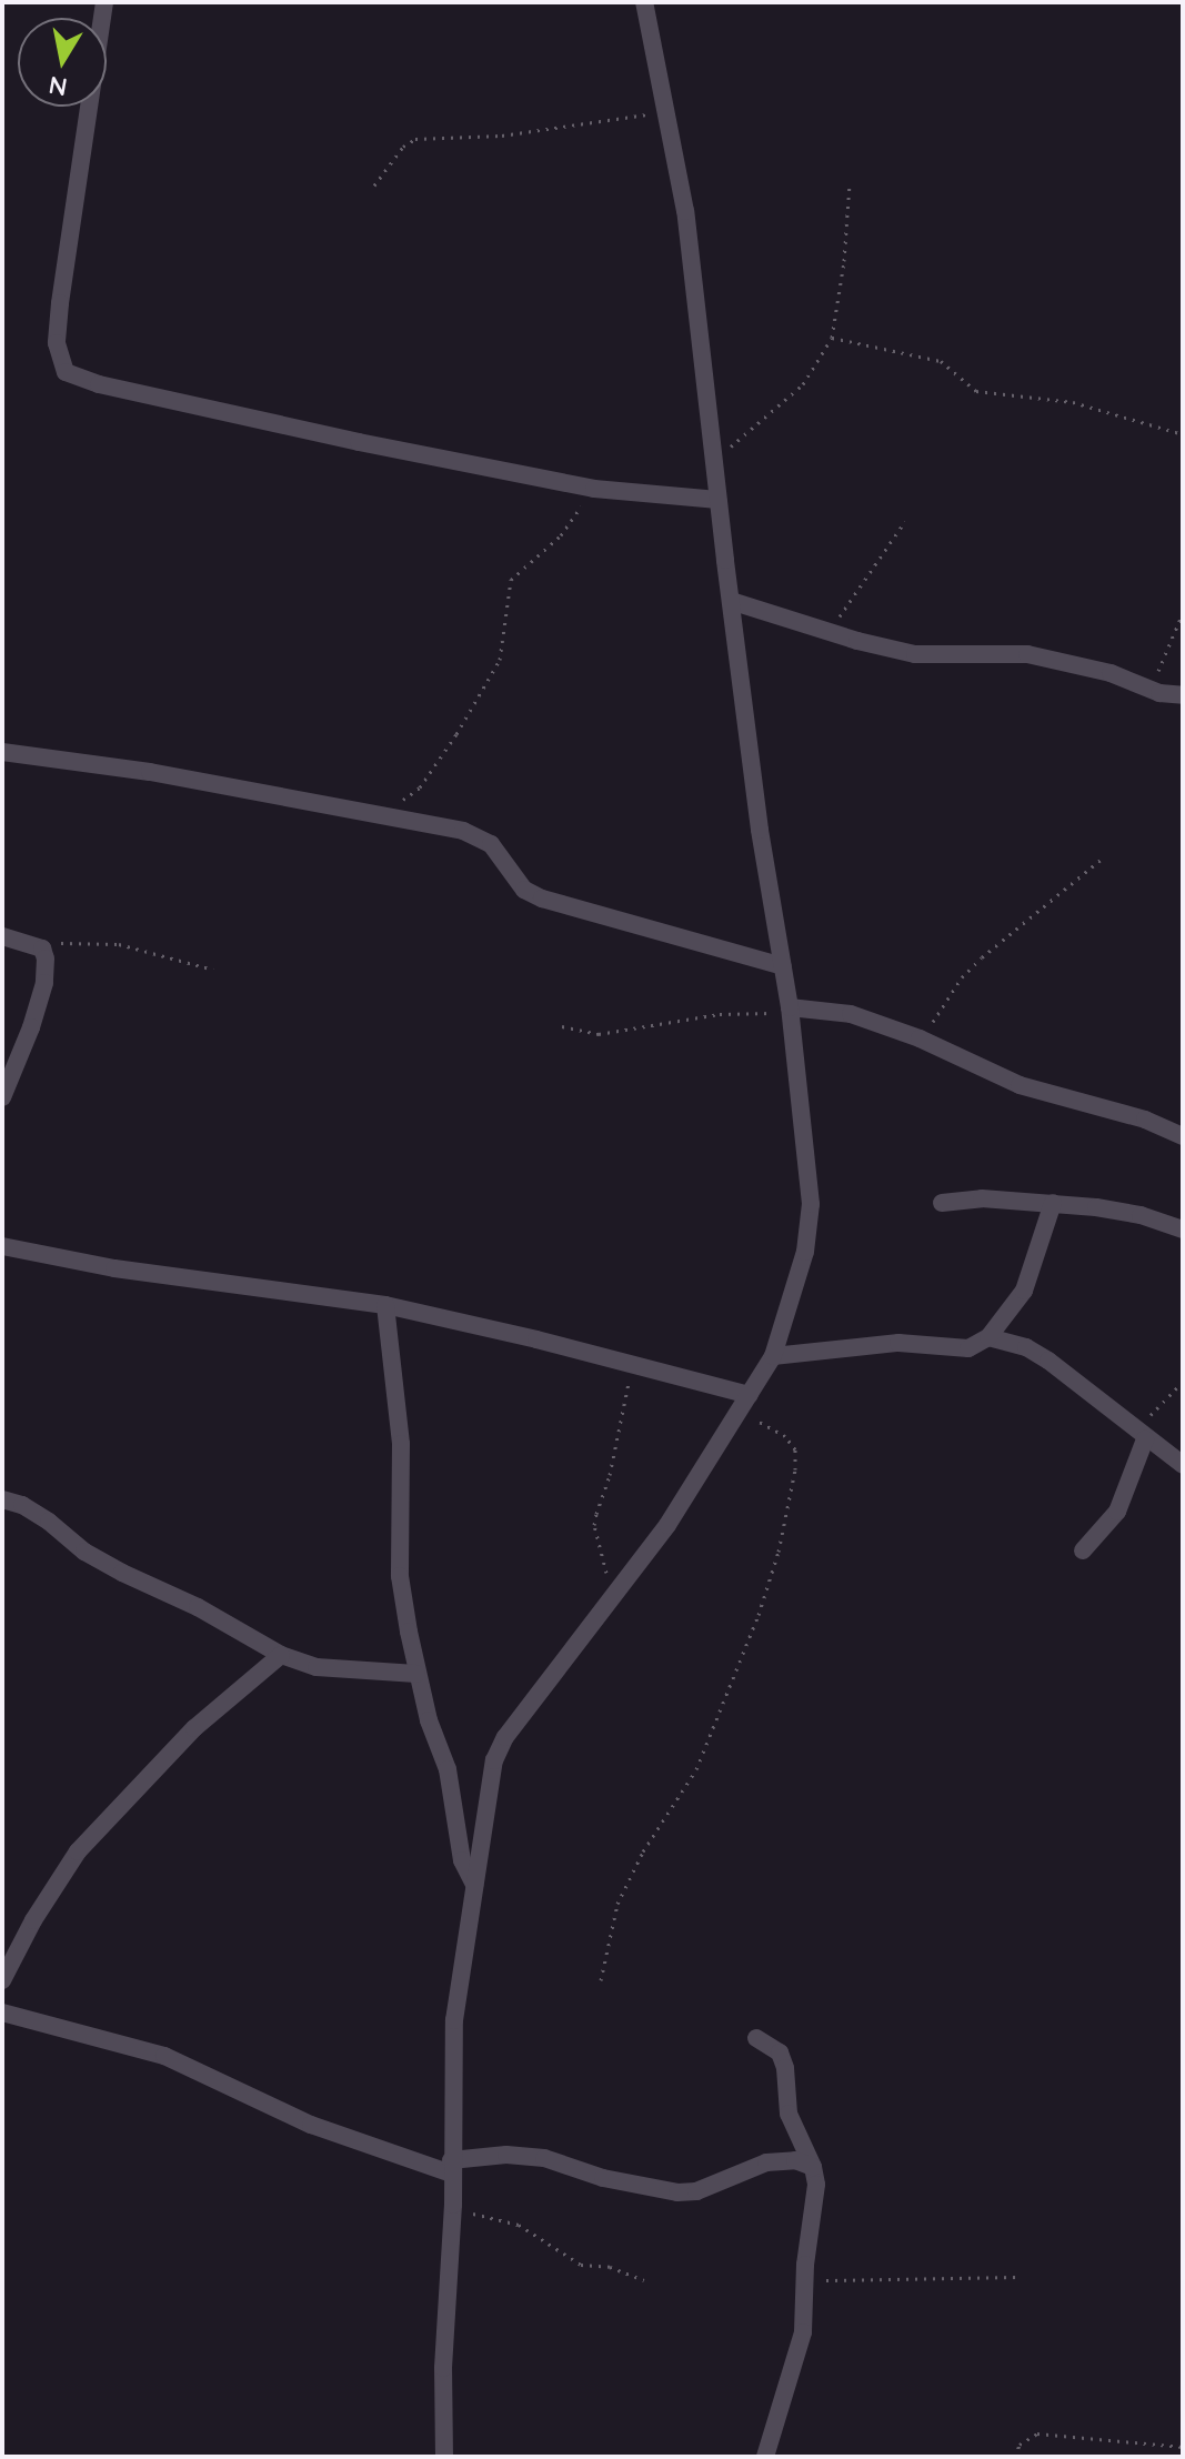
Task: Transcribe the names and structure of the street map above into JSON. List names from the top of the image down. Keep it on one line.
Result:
{"north":"bottom"}
